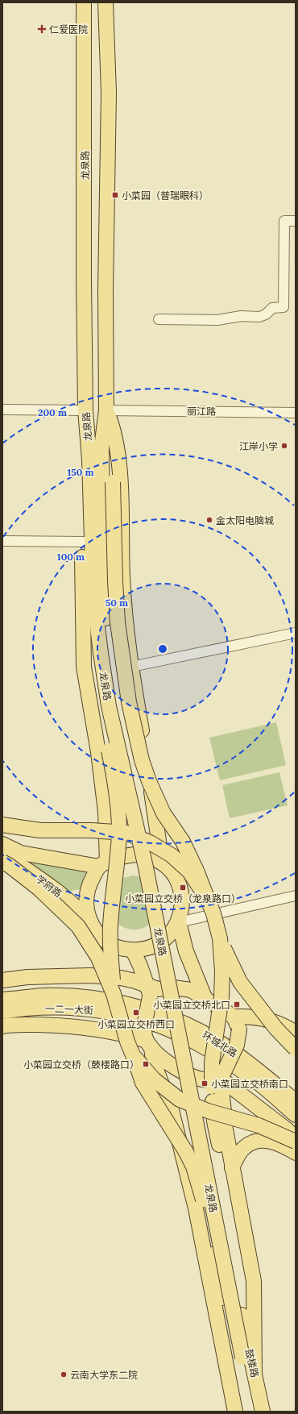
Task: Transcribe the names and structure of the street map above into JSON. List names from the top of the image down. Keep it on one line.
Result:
{"streets":{"main road":["龙泉路","学府路","一二一大街","环城北路","鼓楼路"],"street":["丽江路"]},"crossings":[["龙泉路","丽江路"],["龙泉路","鼓楼路"],["一二一大街","环城北路"]],"places":{"health":["仁爱医院"],"transit":["小菜园（普瑞眼科）","小菜园立交桥（龙泉路口）","小菜园立交桥北口","小菜园立交桥西口","小菜园立交桥（鼓楼路口）","小菜园立交桥南口"],"other":["江岸小学","金太阳电脑城","云南大学东二院"]},"rings":["200 m","150 m","100 m","50 m"]}
